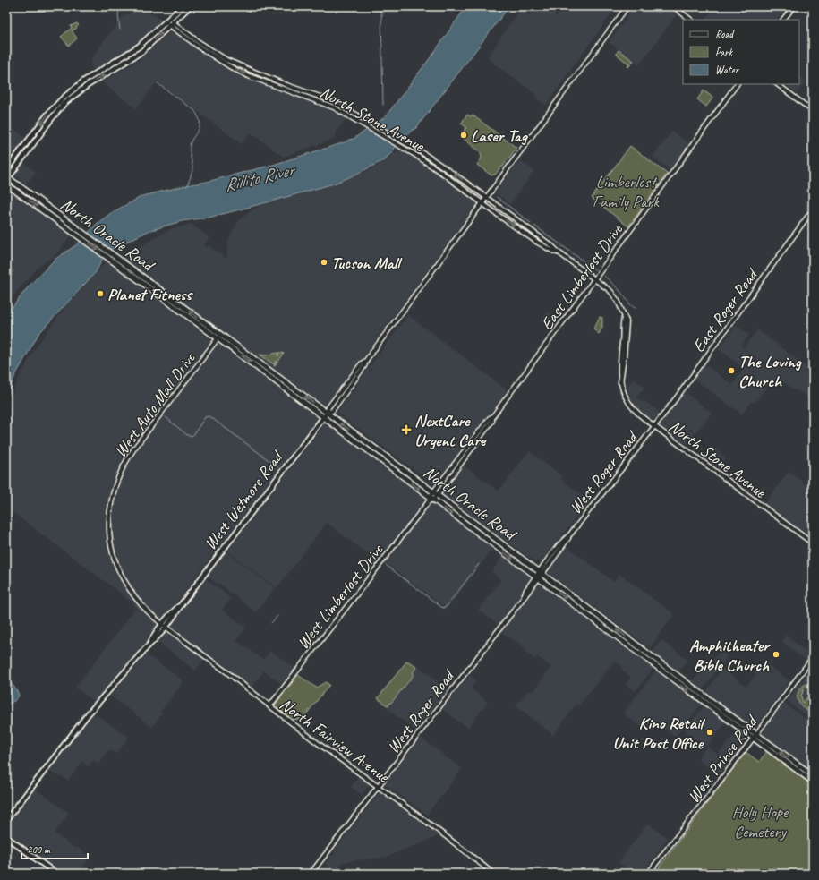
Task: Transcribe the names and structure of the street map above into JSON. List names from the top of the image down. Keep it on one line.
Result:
{"streets":{"highway":["North Oracle Road"],"main road":["West Wetmore Road"],"street":["North Stone Avenue","East Limberlost Drive","East Roger Road","West Auto Mall Drive","West Roger Road","West Limberlost Drive","North Fairview Avenue","West Prince Road"]},"crossings":[["North Stone Avenue","East Limberlost Drive"],["North Stone Avenue","East Roger Road"],["North Stone Avenue","West Roger Road"],["North Stone Avenue","West Wetmore Road"],["North Oracle Road","West Auto Mall Drive"],["North Oracle Road","West Roger Road"],["North Oracle Road","West Wetmore Road"],["North Oracle Road","West Limberlost Drive"],["North Oracle Road","West Prince Road"],["East Limberlost Drive","West Limberlost Drive"],["East Roger Road","West Roger Road"],["West Auto Mall Drive","West Wetmore Road"],["West Auto Mall Drive","North Fairview Avenue"],["West Roger Road","North Fairview Avenue"],["West Wetmore Road","North Fairview Avenue"],["West Limberlost Drive","North Fairview Avenue"]],"water":["Rillito River"],"parks":["Limberlost Family Park","Holy Hope Cemetery"],"places":{"other":["Laser Tag","Tucson Mall","Planet Fitness","The Loving Church","Amphitheater Bible Church","Kino Retail Unit Post Office"],"health":["NextCare Urgent Care"]},"legend":["Road","Park","Water"],"scale_bar":"200 m"}
